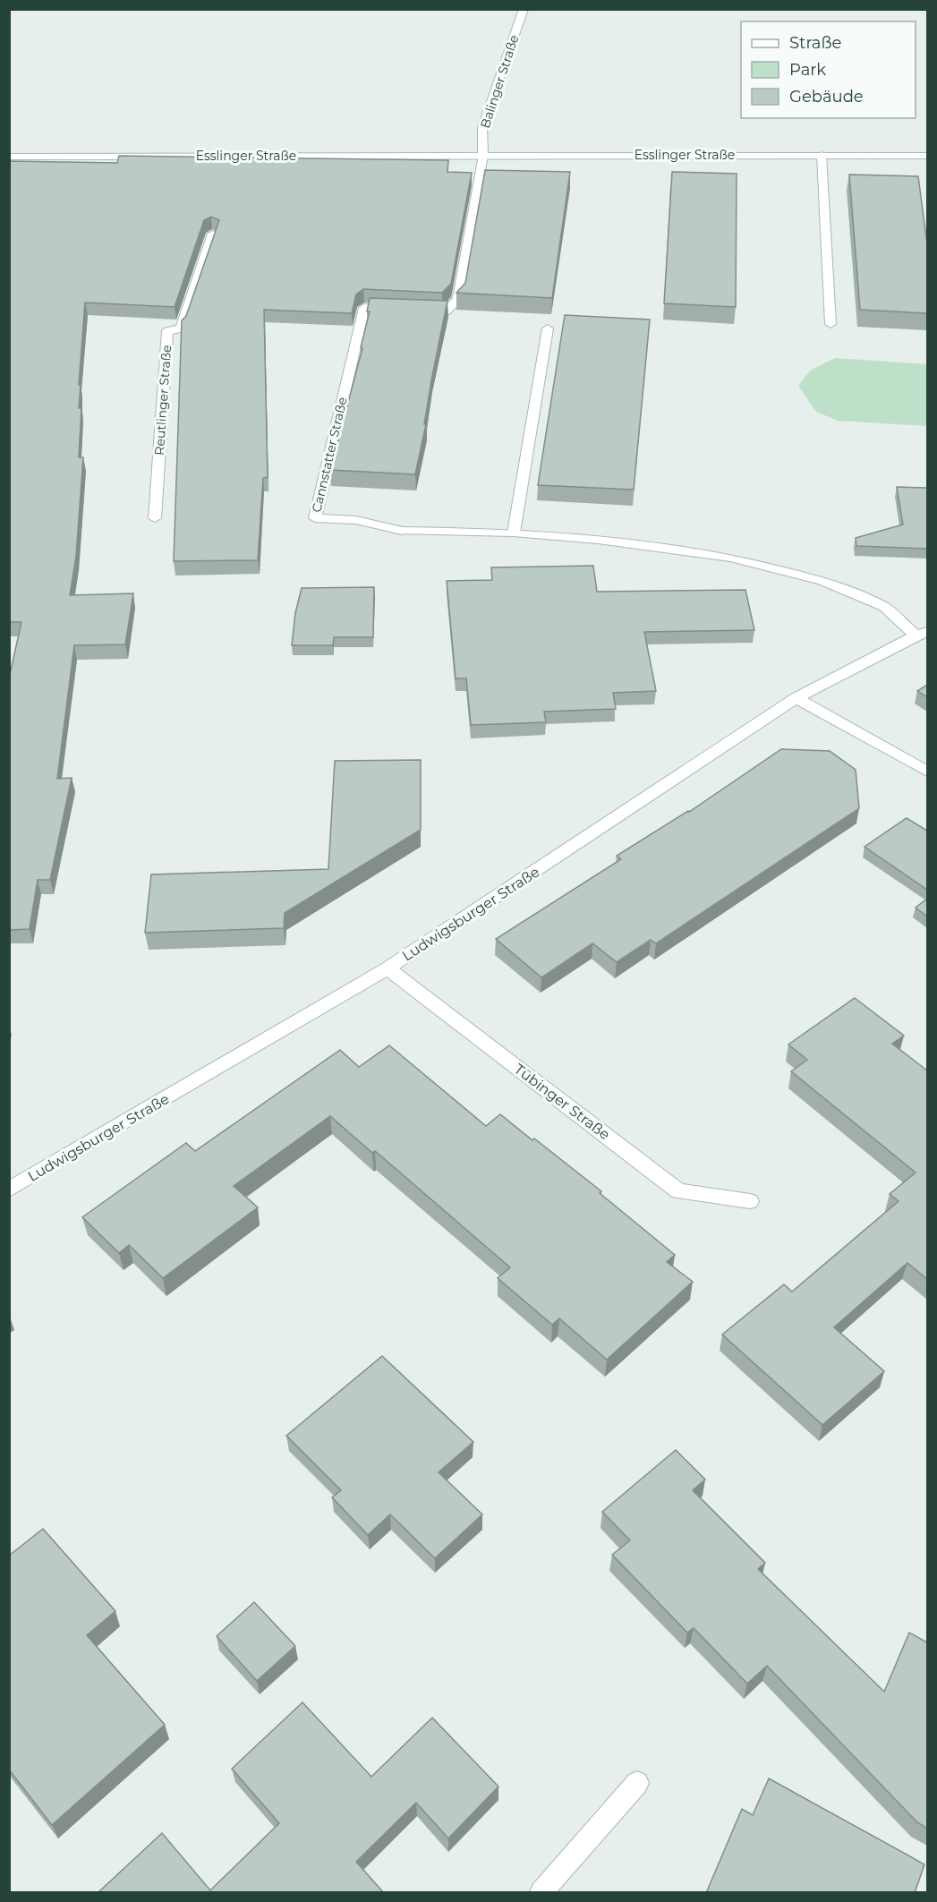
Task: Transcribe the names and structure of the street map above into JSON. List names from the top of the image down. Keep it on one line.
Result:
{"streets":{"street":["Balinger Straße","Esslinger Straße","Reutlinger Straße","Cannstatter Straße","Ludwigsburger Straße","Tübinger Straße"]},"crossings":[["Balinger Straße","Esslinger Straße"],["Balinger Straße","Cannstatter Straße"],["Esslinger Straße","Cannstatter Straße"],["Cannstatter Straße","Ludwigsburger Straße"],["Ludwigsburger Straße","Tübinger Straße"]],"legend":["Straße","Park","Gebäude"]}
